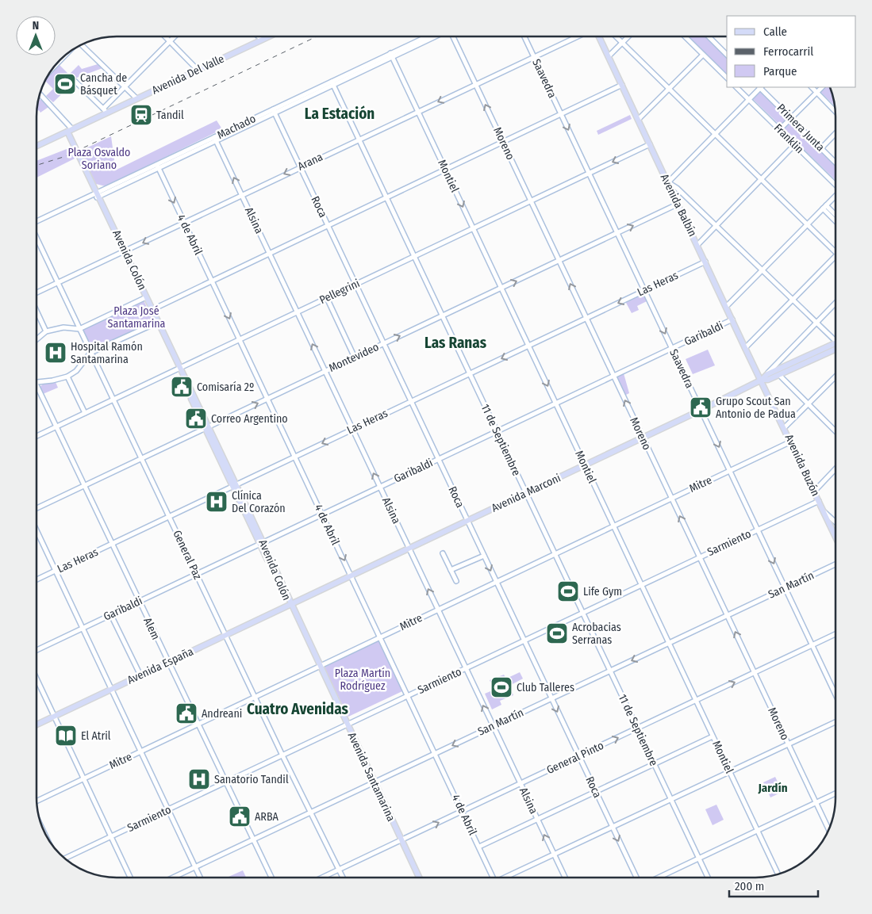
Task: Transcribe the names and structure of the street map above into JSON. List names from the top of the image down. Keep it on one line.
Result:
{"streets":{"main road":["Avenida Del Valle","Avenida Balbín","Avenida Colón","Avenida Buzón","Avenida Marconi","Avenida España","Avenida Santamarina"],"street":["Saavedra","Machado","Primera Junta","Franklin","Moreno","Arana","Montiel","Roca","Alsina","4 de Abril","Las Heras","Pellegrini","Garibaldi","Montevideo","11 de Septiembre","Mitre","Sarmiento","General Paz","San Martín","Alem","General Pinto"]},"crossings":[["Avenida Del Valle","Avenida Colón"],["Saavedra","Arana"],["Saavedra","Las Heras"],["Saavedra","Pellegrini"],["Saavedra","Garibaldi"],["Saavedra","Montevideo"],["Saavedra","Mitre"],["Saavedra","Avenida Marconi"],["Saavedra","Sarmiento"],["Saavedra","San Martín"],["Saavedra","General Pinto"],["Machado","Montiel"],["Machado","Roca"],["Machado","Alsina"],["Machado","4 de Abril"],["Machado","Avenida Colón"],["Machado","11 de Septiembre"],["Moreno","Arana"],["Moreno","Las Heras"],["Moreno","Pellegrini"],["Moreno","Garibaldi"],["Moreno","Montevideo"],["Moreno","Mitre"],["Moreno","Avenida Marconi"],["Moreno","Sarmiento"],["Moreno","San Martín"],["Moreno","General Pinto"],["Arana","Montiel"],["Arana","Roca"],["Arana","Alsina"],["Arana","4 de Abril"],["Arana","Avenida Colón"],["Arana","11 de Septiembre"],["Arana","General Paz"],["Montiel","Las Heras"],["Montiel","Pellegrini"],["Montiel","Garibaldi"],["Montiel","Montevideo"],["Montiel","Mitre"],["Montiel","Avenida Marconi"],["Montiel","Sarmiento"],["Montiel","San Martín"],["Montiel","General Pinto"],["Avenida Balbín","Las Heras"],["Avenida Balbín","Pellegrini"],["Avenida Balbín","Garibaldi"],["Avenida Balbín","Montevideo"],["Avenida Balbín","Avenida Buzón"],["Avenida Balbín","Avenida Marconi"],["Roca","Las Heras"],["Roca","Pellegrini"],["Roca","Garibaldi"],["Roca","Montevideo"],["Roca","Mitre"],["Roca","Avenida Marconi"],["Roca","Sarmiento"],["Roca","San Martín"],["Roca","General Pinto"],["Alsina","Las Heras"],["Alsina","Pellegrini"],["Alsina","Garibaldi"],["Alsina","Montevideo"],["Alsina","Mitre"],["Alsina","Avenida Marconi"],["Alsina","Sarmiento"],["Alsina","San Martín"],["Alsina","General Pinto"],["4 de Abril","Las Heras"],["4 de Abril","Pellegrini"],["4 de Abril","Garibaldi"],["4 de Abril","Montevideo"],["4 de Abril","Mitre"],["4 de Abril","Avenida Marconi"],["4 de Abril","Sarmiento"],["4 de Abril","San Martín"],["4 de Abril","General Pinto"],["Avenida Colón","Las Heras"],["Avenida Colón","Pellegrini"],["Avenida Colón","Garibaldi"],["Avenida Colón","Montevideo"],["Avenida Colón","Avenida Marconi"],["Avenida Colón","Avenida España"],["Avenida Colón","Avenida Santamarina"],["Las Heras","11 de Septiembre"],["Las Heras","General Paz"],["Las Heras","Alem"],["Pellegrini","11 de Septiembre"],["Pellegrini","General Paz"],["Pellegrini","Alem"],["Garibaldi","11 de Septiembre"],["Garibaldi","General Paz"],["Garibaldi","Alem"],["Montevideo","11 de Septiembre"],["Montevideo","General Paz"],["Montevideo","Alem"],["11 de Septiembre","Mitre"],["11 de Septiembre","Avenida Marconi"],["11 de Septiembre","Sarmiento"],["11 de Septiembre","San Martín"],["11 de Septiembre","General Pinto"],["Avenida Buzón","Mitre"],["Avenida Buzón","Avenida Marconi"],["Avenida Buzón","Sarmiento"],["Mitre","General Paz"],["Mitre","Alem"],["Mitre","Avenida Santamarina"],["Avenida Marconi","Avenida España"],["Avenida Marconi","Avenida Santamarina"],["Sarmiento","General Paz"],["Sarmiento","Alem"],["Sarmiento","Avenida Santamarina"],["General Paz","San Martín"],["General Paz","Avenida España"],["General Paz","General Pinto"],["San Martín","Alem"],["San Martín","Avenida Santamarina"],["Alem","Avenida España"],["Avenida España","Avenida Santamarina"],["General Pinto","Avenida Santamarina"]],"one_way":["Saavedra","Moreno","Alsina","Montevideo"],"districts":["La Estación","Las Ranas","Cuatro Avenidas","Jardín"],"parks":["Plaza Osvaldo Soriano","Plaza José Santamarina","Plaza Martín Rodríguez"],"places":{"sports":["Cancha de Básquet","Life Gym","Acrobacias Serranas","Club Talleres"],"station":["Tandil"],"hospital":["Hospital Ramón Santamarina","Clínica Del Corazón","Sanatorio Tandil"],"public building":["Comisaría 2º","Grupo Scout San Antonio de Padua","Correo Argentino","Andreani","ARBA"],"library":["El Atril"]},"legend":["Calle","Ferrocarril","Parque"],"scale_bar":"200 m","north":"top"}
